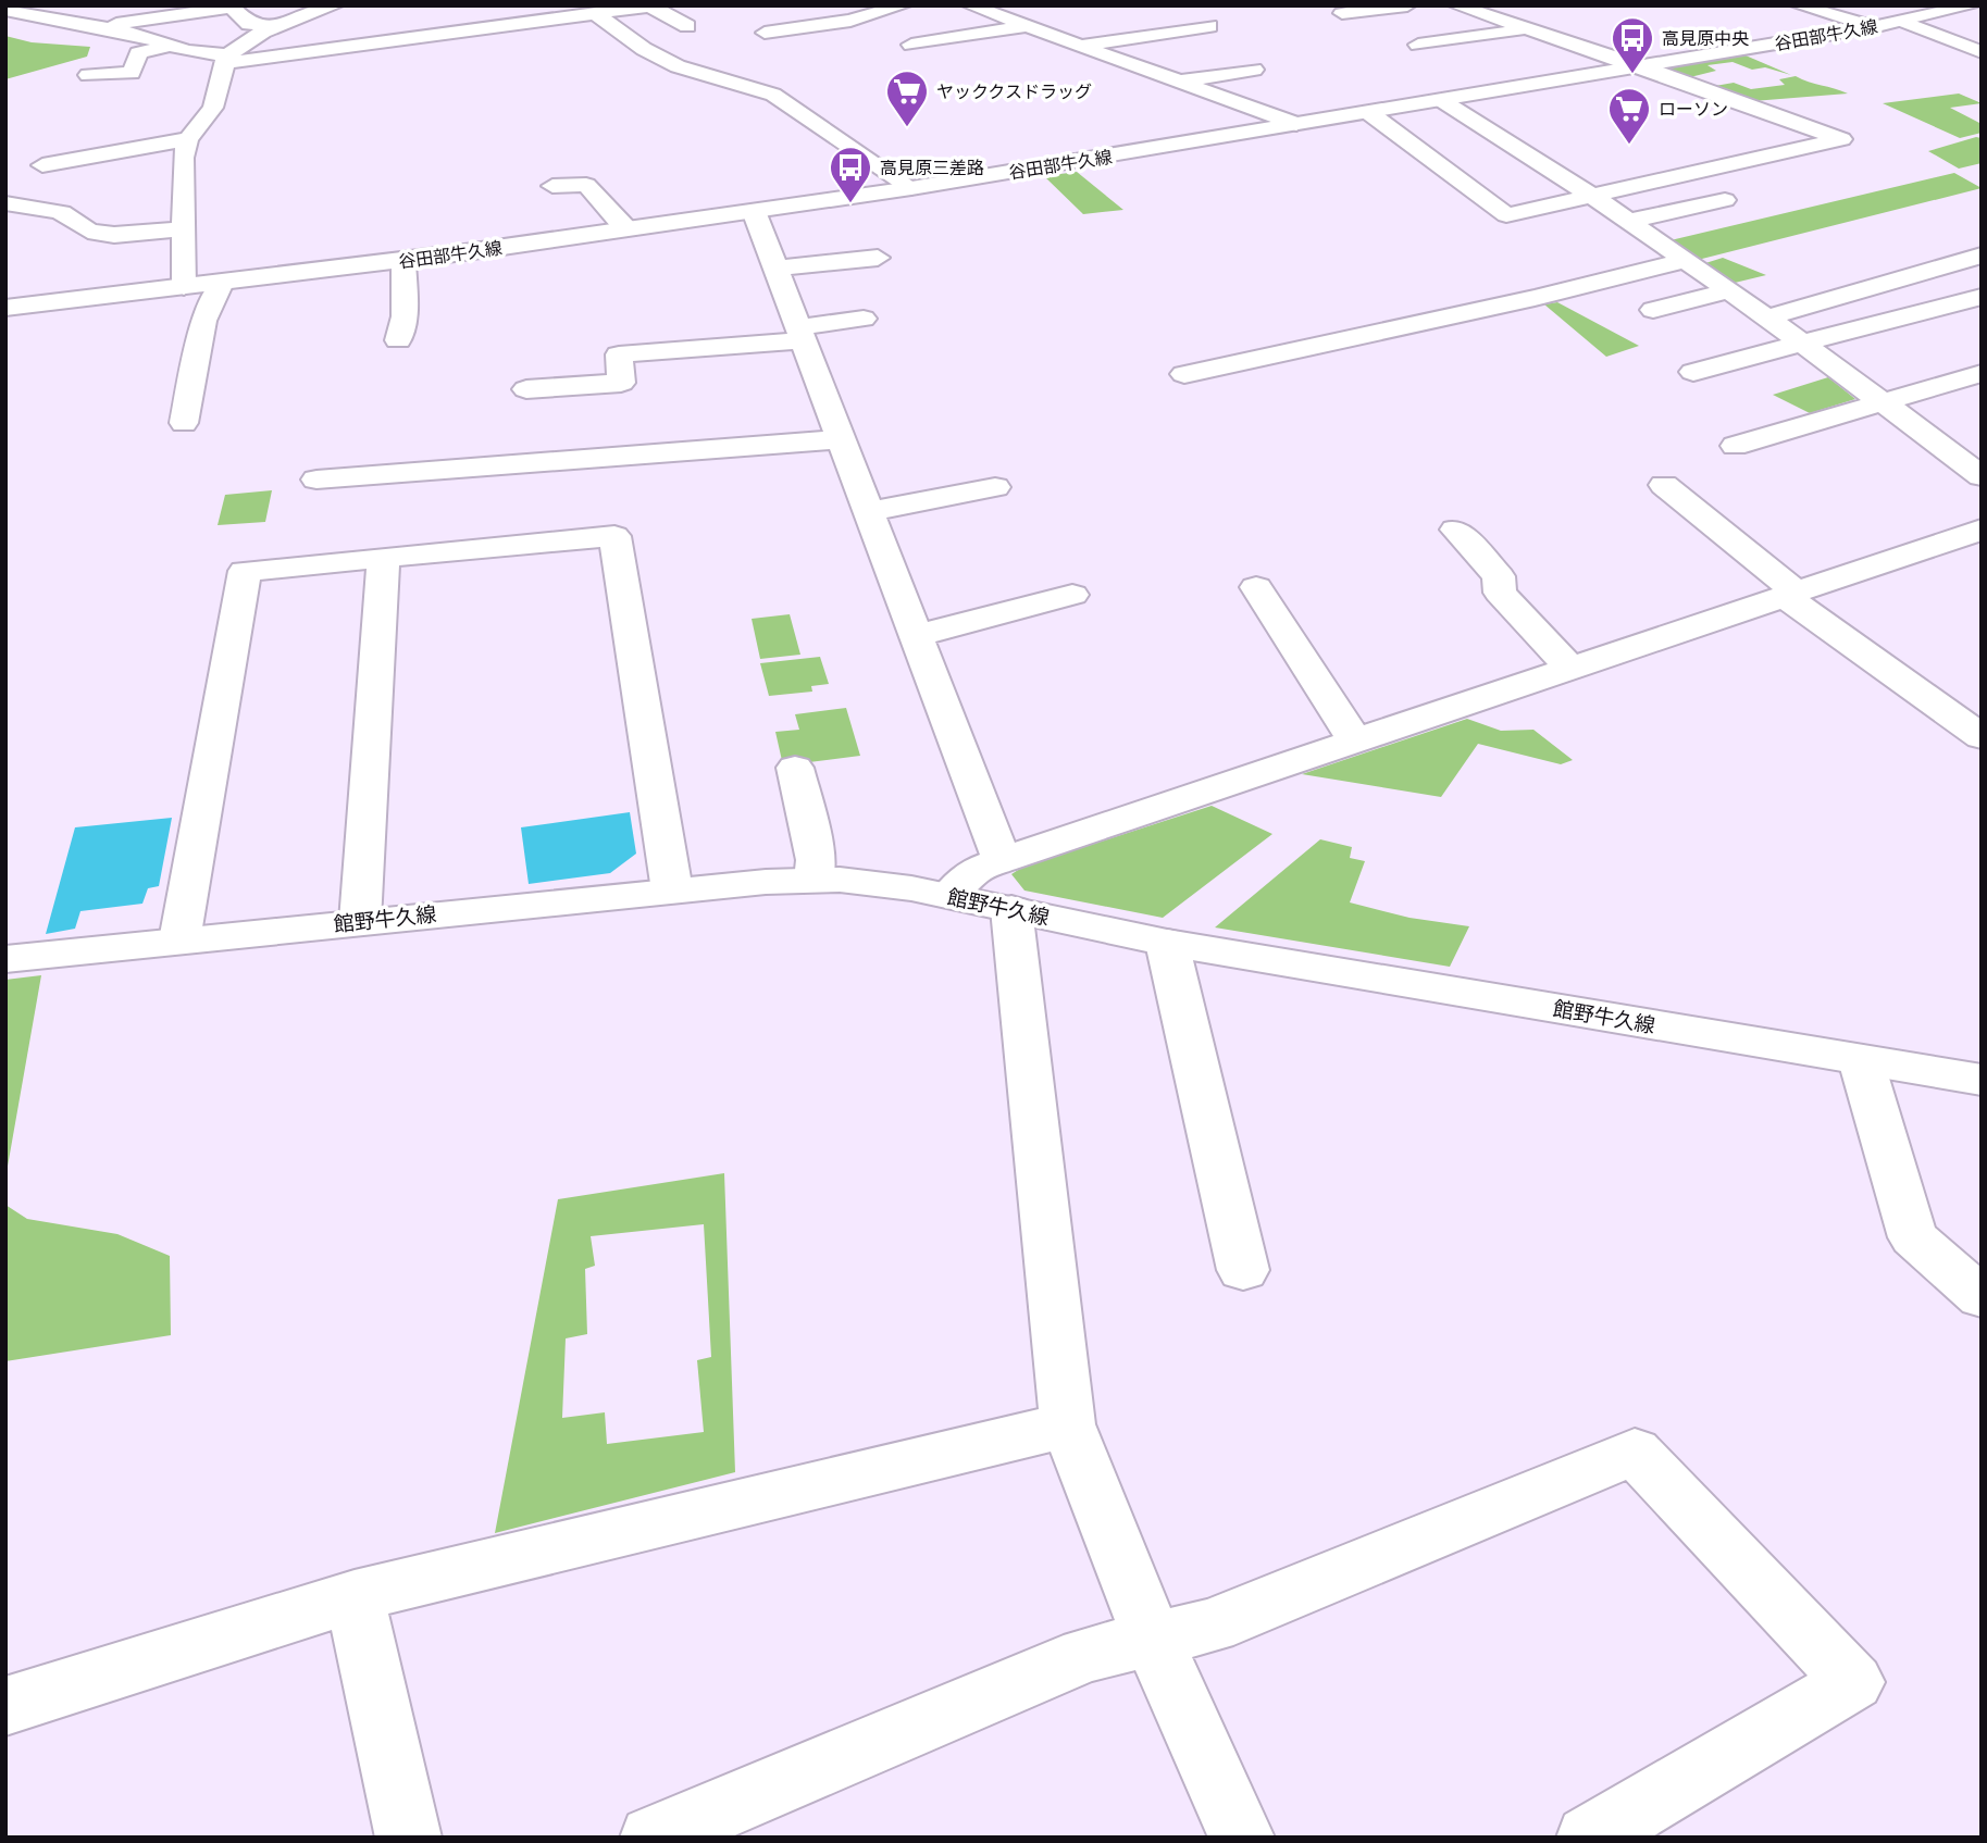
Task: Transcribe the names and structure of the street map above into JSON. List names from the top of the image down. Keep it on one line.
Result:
{"streets":{"street":["谷田部牛久線","館野牛久線"]},"places":{"bus stop":["高見原中央","高見原三差路"],"supermarket":["ヤッククスドラッグ","ローソン"]}}
